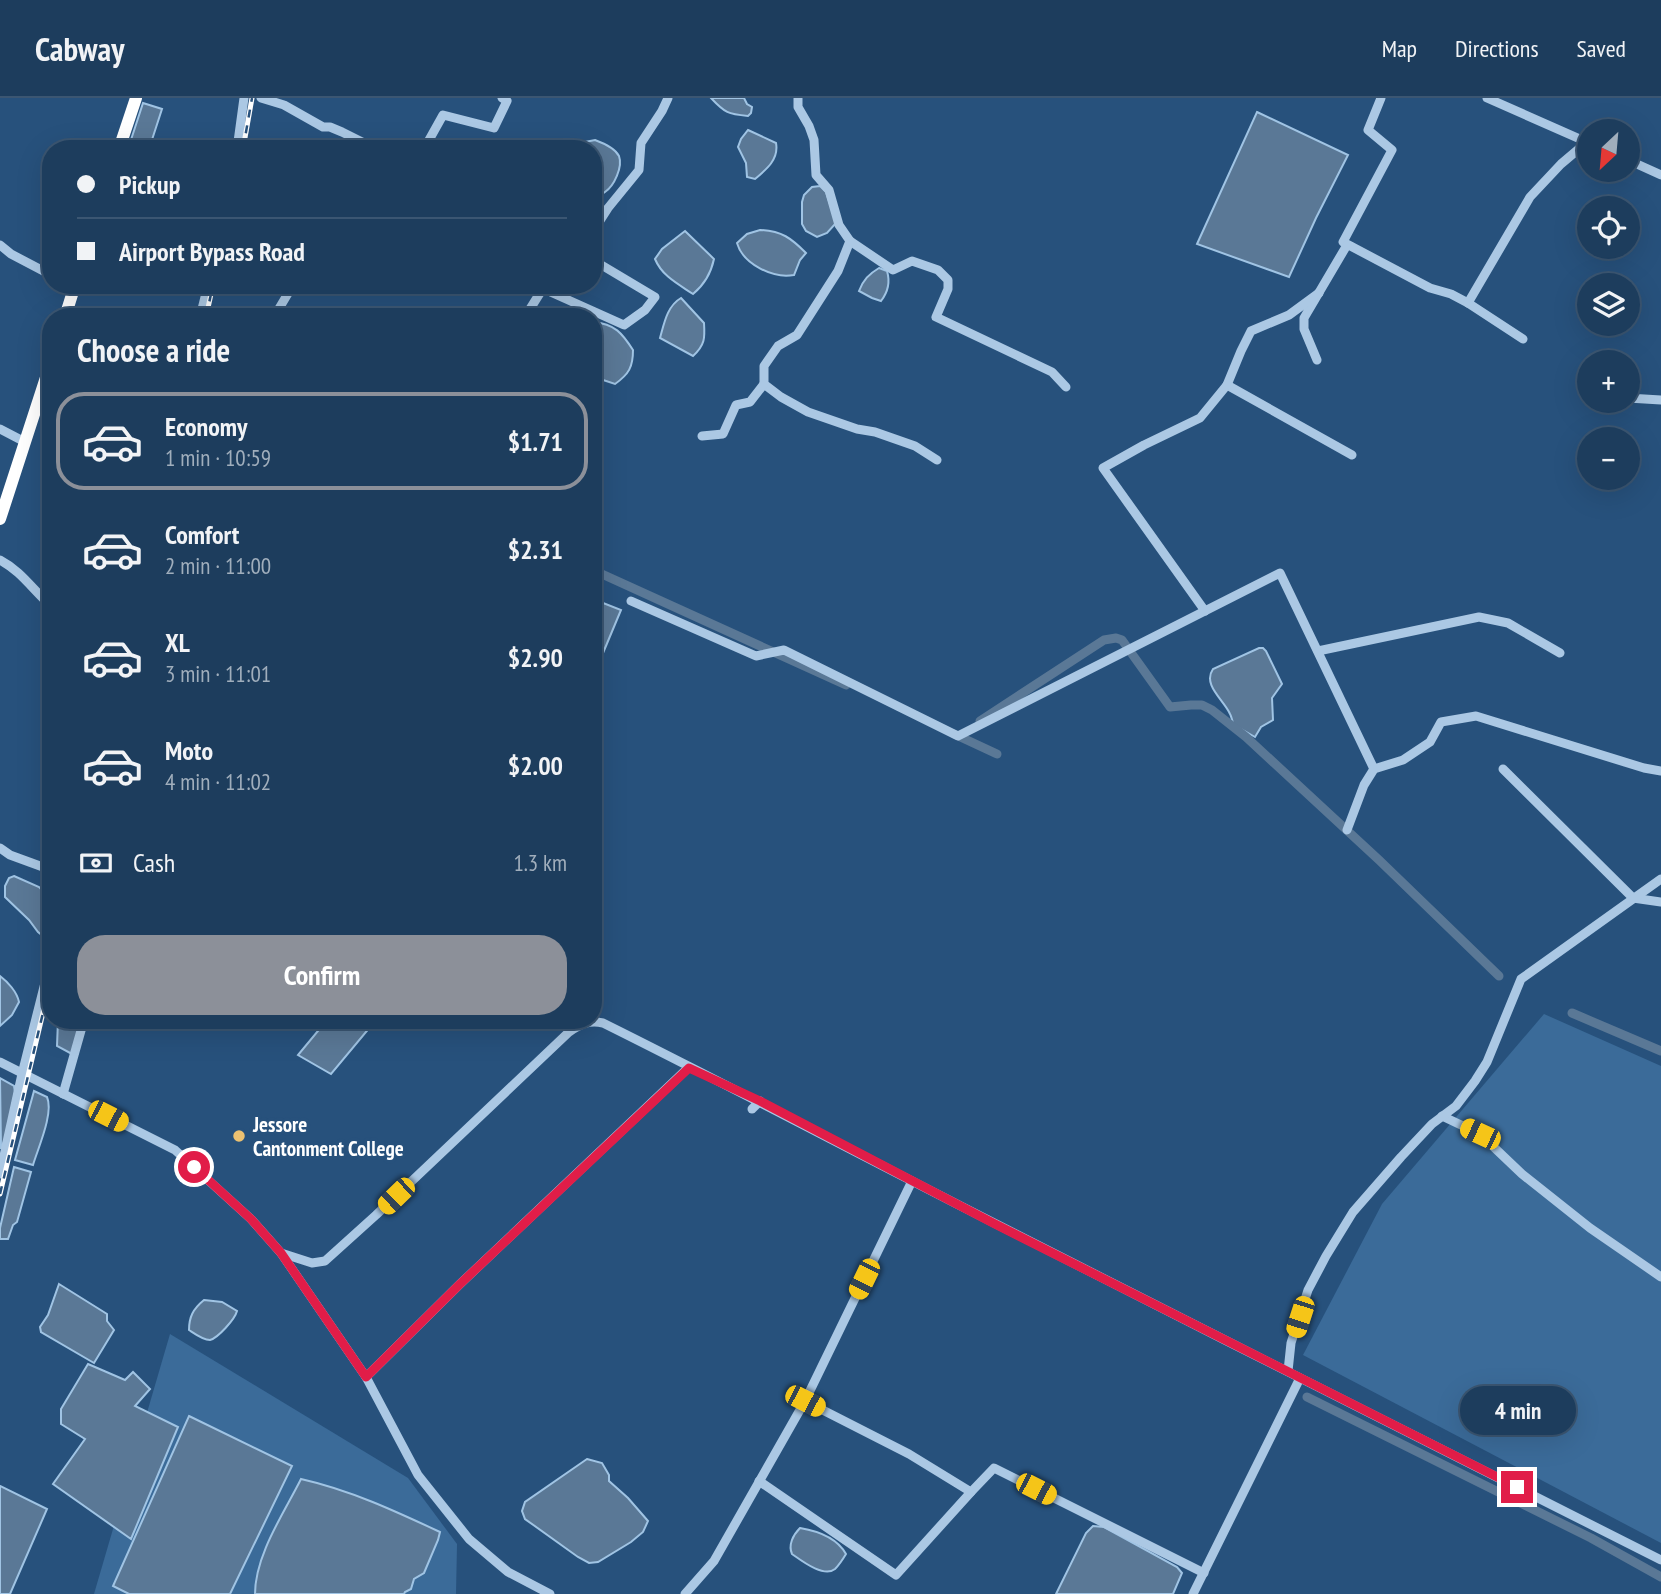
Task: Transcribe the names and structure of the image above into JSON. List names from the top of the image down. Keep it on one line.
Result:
{"places":["Jessore Cantonment College"],"north":"bottom left","page":{"header":"Cabway","nav":["Map","Directions","Saved"],"map_buttons":["+","−"],"banner":["Pickup","Airport Bypass Road"],"heading":"Choose a ride","list":[{"name":"Economy","note":"1 min · 10:59","value":"$1.71"},{"name":"Comfort","note":"2 min · 11:00","value":"$2.31"},{"name":"XL","note":"3 min · 11:01","value":"$2.90"},{"name":"Moto","note":"4 min · 11:02","value":"$2.00"}],"pay":["Cash","1.3 km"],"buttons":"Confirm","bubble":"4 min"}}
